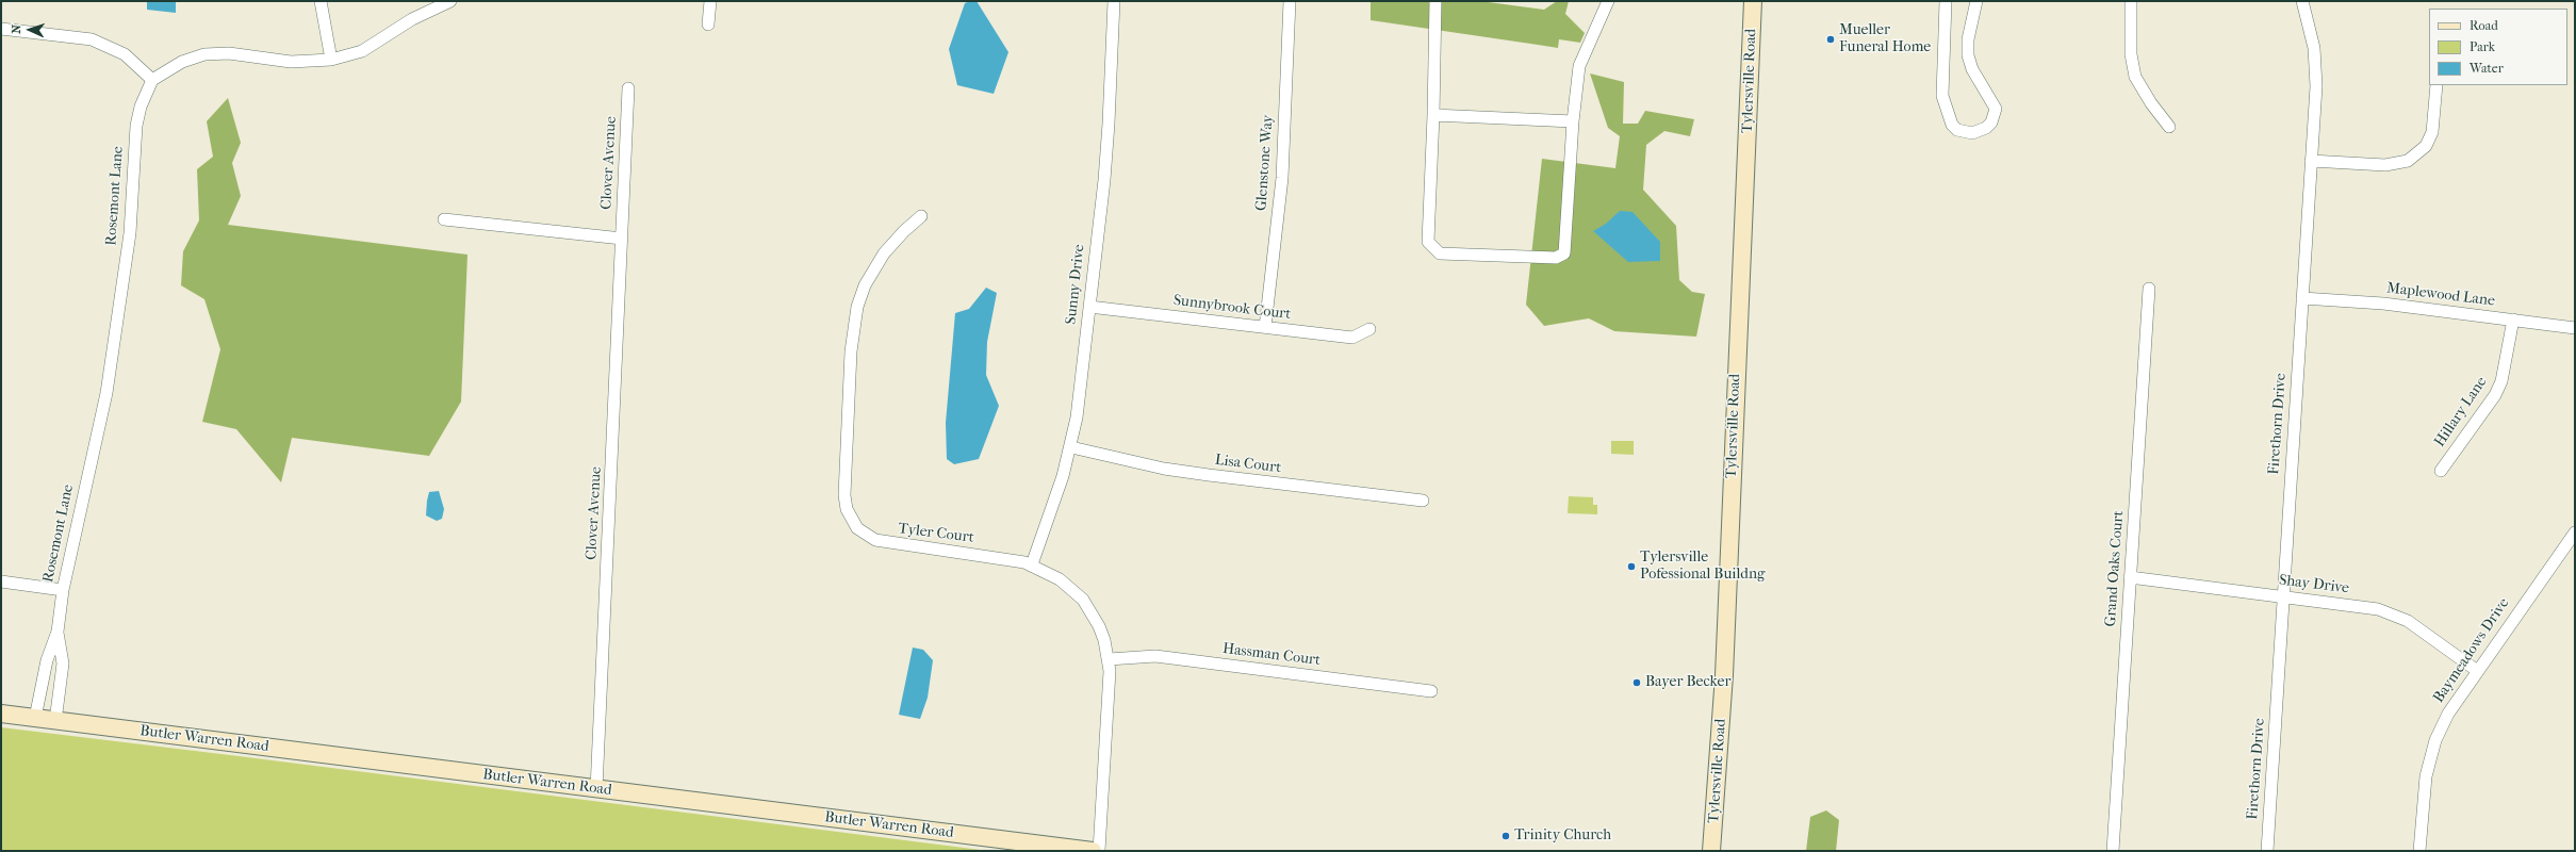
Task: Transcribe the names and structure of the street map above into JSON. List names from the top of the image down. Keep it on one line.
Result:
{"streets":{"main road":["Tylersville Road","Butler Warren Road"],"street":["Clover Avenue","Glenstone Way","Rosemont Lane","Sunny Drive","Maplewood Lane","Sunnybrook Court","Hillary Lane","Firethorn Drive","Lisa Court","Tyler Court","Grand Oaks Court","Shay Drive","Baymeadows Drive","Hassman Court"]},"crossings":[["Clover Avenue","Butler Warren Road"],["Glenstone Way","Sunnybrook Court"],["Rosemont Lane","Butler Warren Road"],["Sunny Drive","Sunnybrook Court"],["Sunny Drive","Lisa Court"],["Sunny Drive","Tyler Court"],["Maplewood Lane","Hillary Lane"],["Maplewood Lane","Firethorn Drive"],["Firethorn Drive","Shay Drive"],["Tyler Court","Hassman Court"],["Grand Oaks Court","Shay Drive"],["Shay Drive","Baymeadows Drive"]],"places":["Mueller Funeral Home","Tylersville Pofessional Buildng","Bayer Becker","Trinity Church"],"legend":["Road","Park","Water"],"north":"left"}
